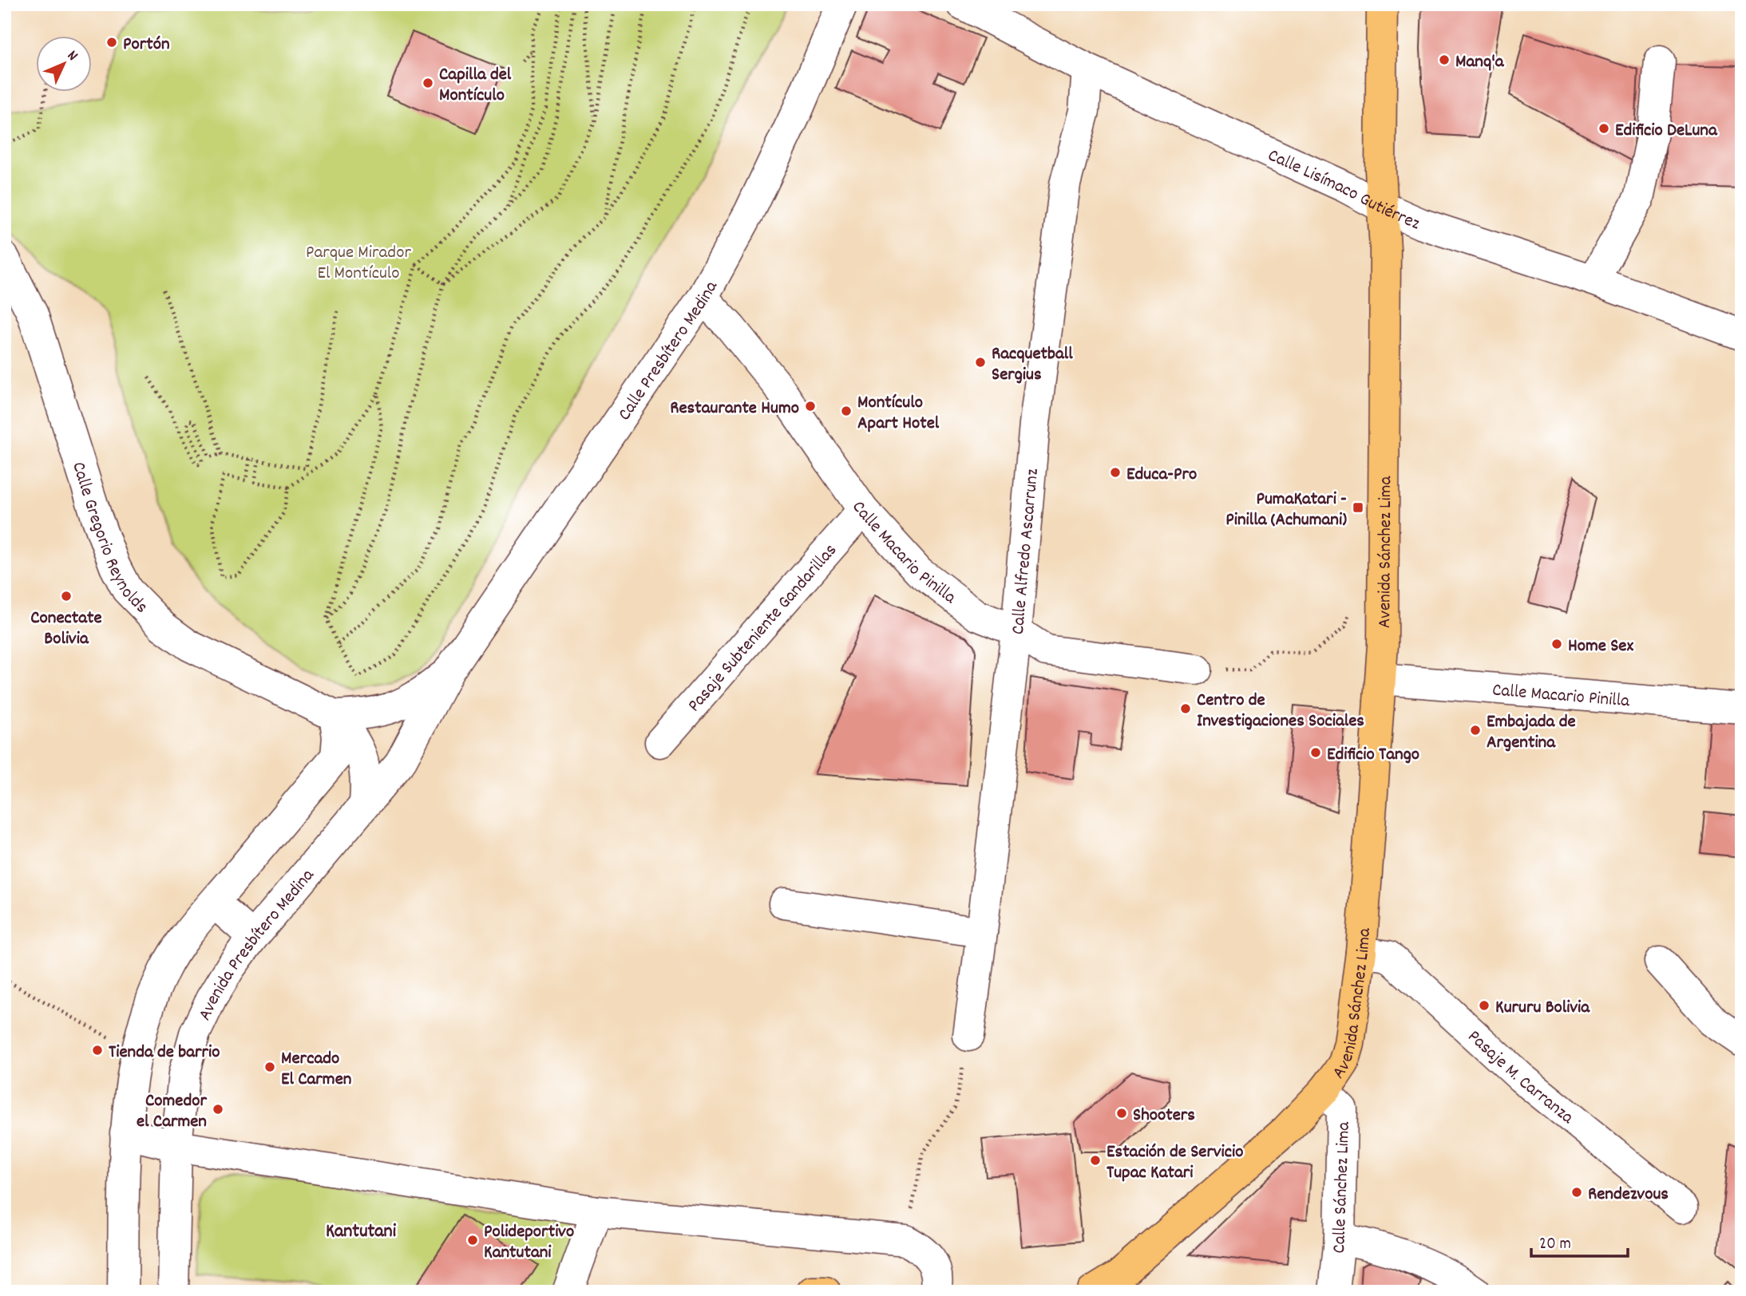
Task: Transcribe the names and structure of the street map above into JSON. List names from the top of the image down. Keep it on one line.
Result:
{"streets":{"main road":["Avenida Sánchez Lima"],"street":["Calle Lisímaco Gutiérrez","Calle Presbítero Medina","Calle Gregorio Reynolds","Calle Macario Pinilla","Calle Alfredo Ascarrunz","Pasaje Subteniente Gandarillas","Avenida Presbítero Medina","Pasaje M. Carranza","Calle Sánchez Lima"]},"crossings":[["Calle Lisímaco Gutiérrez","Calle Alfredo Ascarrunz"],["Calle Lisímaco Gutiérrez","Avenida Sánchez Lima"],["Calle Presbítero Medina","Calle Gregorio Reynolds"],["Calle Presbítero Medina","Calle Macario Pinilla"],["Calle Presbítero Medina","Avenida Presbítero Medina"],["Calle Gregorio Reynolds","Avenida Presbítero Medina"],["Calle Macario Pinilla","Calle Alfredo Ascarrunz"],["Calle Macario Pinilla","Avenida Sánchez Lima"],["Calle Macario Pinilla","Pasaje Subteniente Gandarillas"],["Avenida Sánchez Lima","Pasaje M. Carranza"],["Avenida Sánchez Lima","Calle Sánchez Lima"]],"districts":["Kantutani"],"parks":["Parque Mirador El Montículo"],"places":{"other":["Portón","Manq'a","Capilla del Montículo","Edificio DeLuna","Racquetball Sergius","Restaurante Humo","Montículo Apart Hotel","Educa-Pro","Conectate Bolivia","Home Sex","Centro de Investigaciones Sociales","Embajada de Argentina","Edificio Tango","Kururu Bolivia","Tienda de barrio","Mercado El Carmen","Comedor el Carmen","Shooters","Estación de Servicio Tupac Katari","Rendezvous","Polideportivo Kantutani"],"transit":["PumaKatari - Pinilla (Achumani)"]},"scale_bar":"20 m","north":"top right"}
